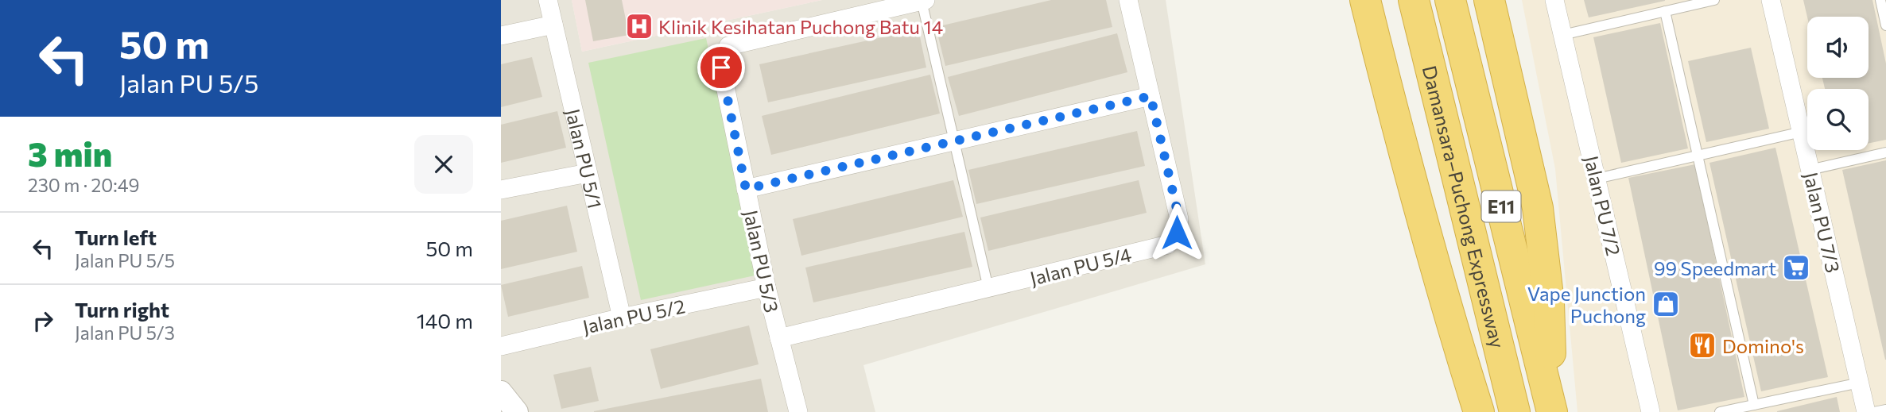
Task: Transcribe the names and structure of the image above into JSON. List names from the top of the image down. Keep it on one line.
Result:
{"streets":{"highway":["Damansara–Puchong Expressway","E11"],"street":["Jalan PU 5/1","Jalan PU 7/2","Jalan PU 7/3","Jalan PU 5/3","Jalan PU 5/4","Jalan PU 5/2"]},"crossings":[["Jalan PU 5/1","Jalan PU 5/2"],["Jalan PU 5/3","Jalan PU 5/4"],["Jalan PU 5/3","Jalan PU 5/2"]],"places":{"hospital":["Klinik Kesihatan Puchong Batu 14"],"supermarket":["99 Speedmart"],"shop":["Vape Junction Puchong"],"restaurant":["Domino's"]},"page":{"turn":["50 m","Jalan PU 5/5"],"heading":["3 min","230 m · 20:49"],"list":[{"name":"Turn left","note":"Jalan PU 5/5","value":"50 m"},{"name":"Turn right","note":"Jalan PU 5/3","value":"140 m"}]}}
